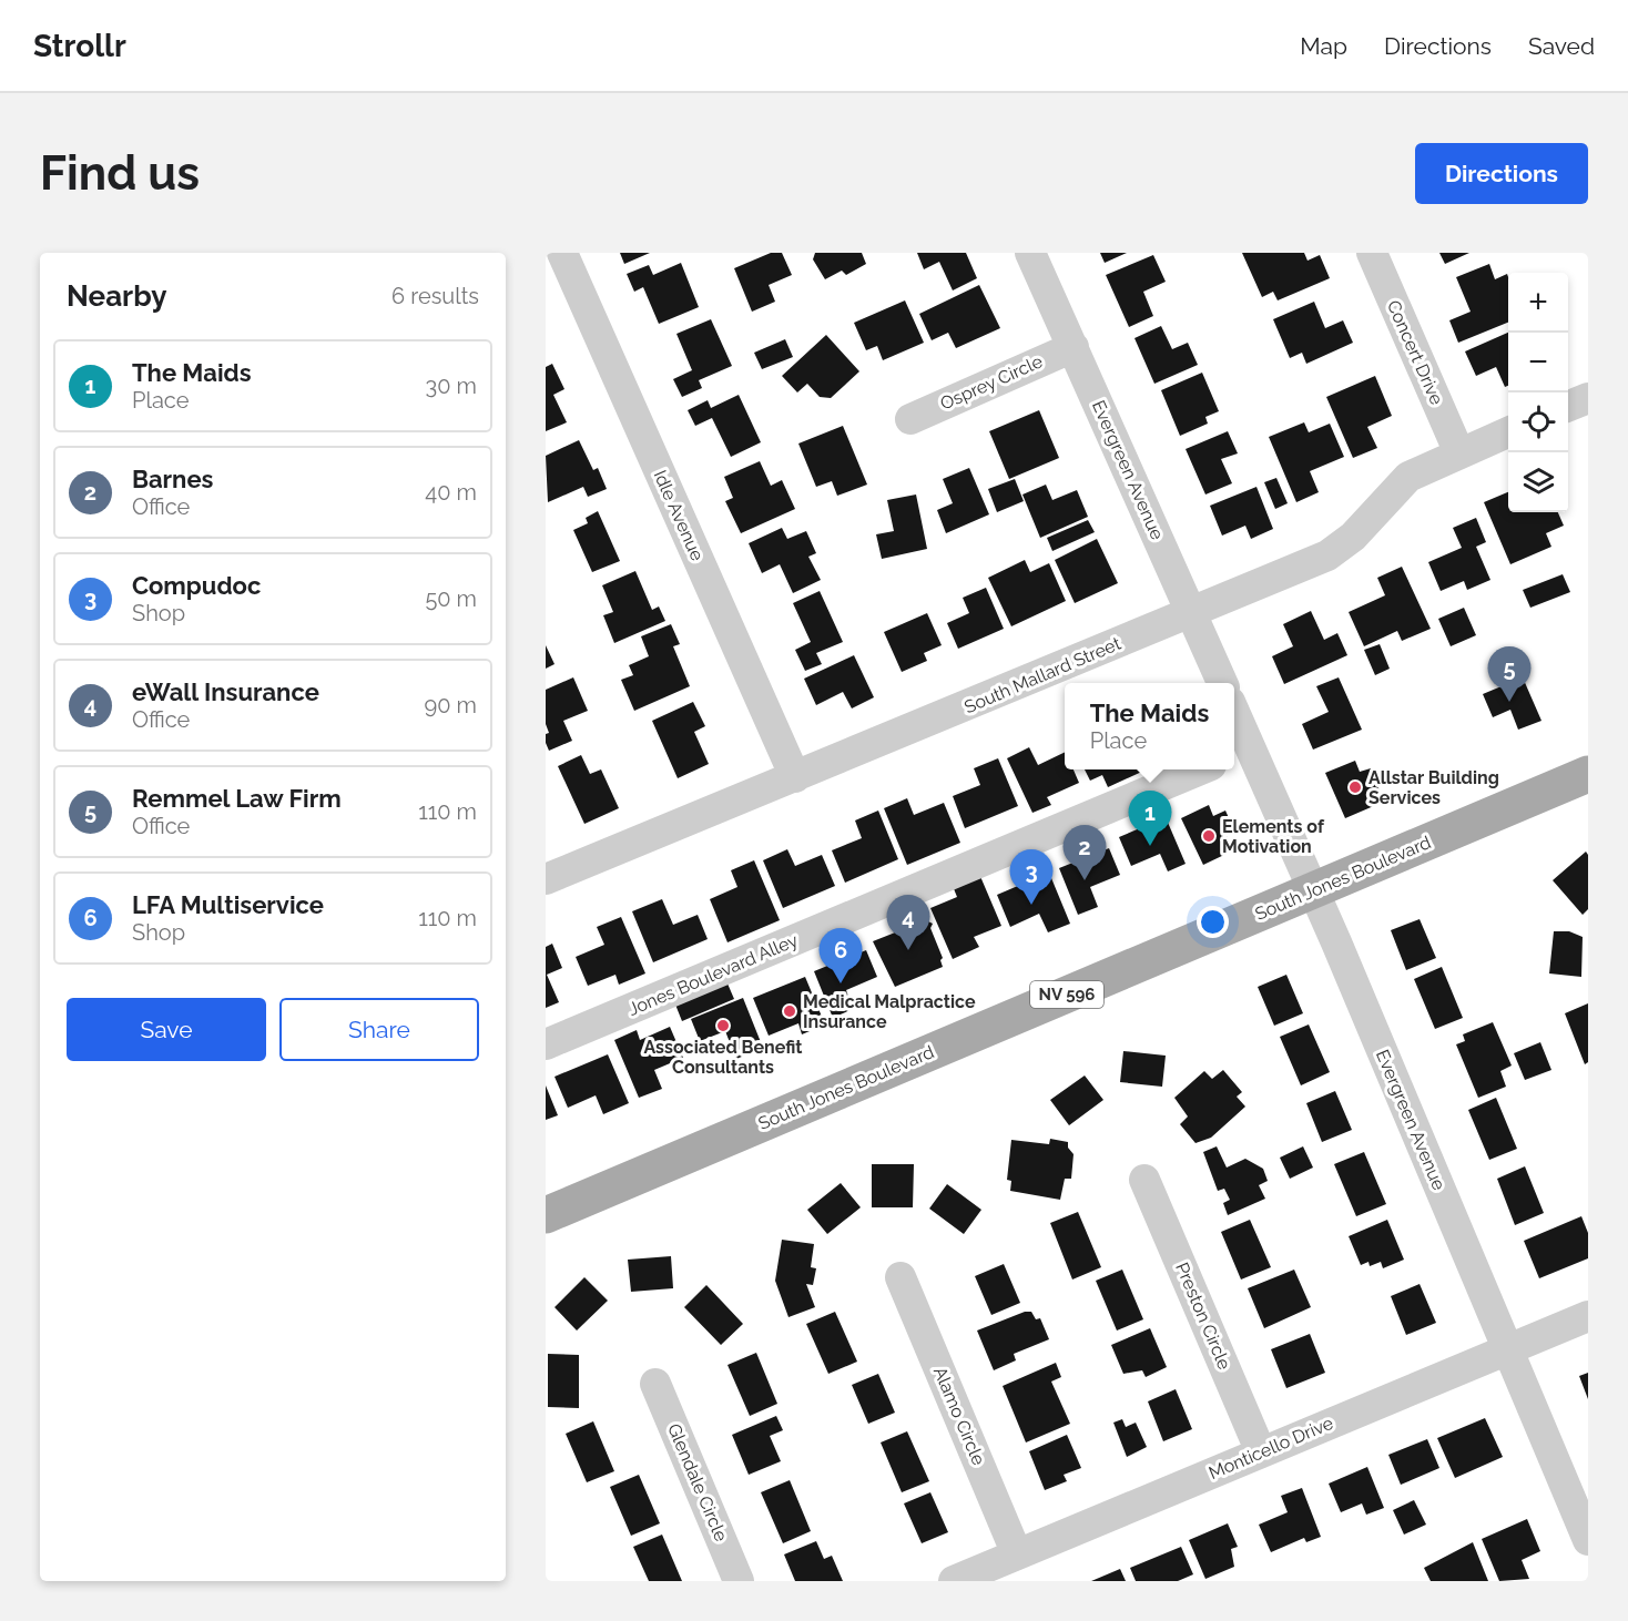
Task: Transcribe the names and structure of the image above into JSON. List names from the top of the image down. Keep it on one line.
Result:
{"streets":{"main road":["South Jones Boulevard","NV 596"],"street":["Concert Drive","Osprey Circle","Evergreen Avenue","Idle Avenue","South Mallard Street","Jones Boulevard Alley","Preston Circle","Alamo Circle","Monticello Drive","Glendale Circle"]},"crossings":[["Concert Drive","South Mallard Street"],["Osprey Circle","Evergreen Avenue"],["Evergreen Avenue","South Mallard Street"],["Evergreen Avenue","South Jones Boulevard"],["Evergreen Avenue","Monticello Drive"],["Idle Avenue","South Mallard Street"],["Preston Circle","Monticello Drive"],["Alamo Circle","Monticello Drive"]],"places":["Allstar Building Services","Elements of Motivation","Medical Malpractice Insurance","Associated Benefit Consultants"],"page":{"header":"Strollr","nav":["Map","Directions","Saved"],"buttons":["Directions",["Save","Share"]],"title":"Find us","heading":["Nearby","6 results"],"map_buttons":["+","−"],"list":[{"mark":"1","name":"The Maids","note":"Place","value":"30 m"},{"mark":"2","name":"Barnes","note":"Office","value":"40 m"},{"mark":"3","name":"Compudoc","note":"Shop","value":"50 m"},{"mark":"4","name":"eWall Insurance","note":"Office","value":"90 m"},{"mark":"5","name":"Remmel Law Firm","note":"Office","value":"110 m"},{"mark":"6","name":"LFA Multiservice","note":"Shop","value":"110 m"}],"pins":["5","1","2","3","4","6"],"popup":["The Maids","Place"]}}
